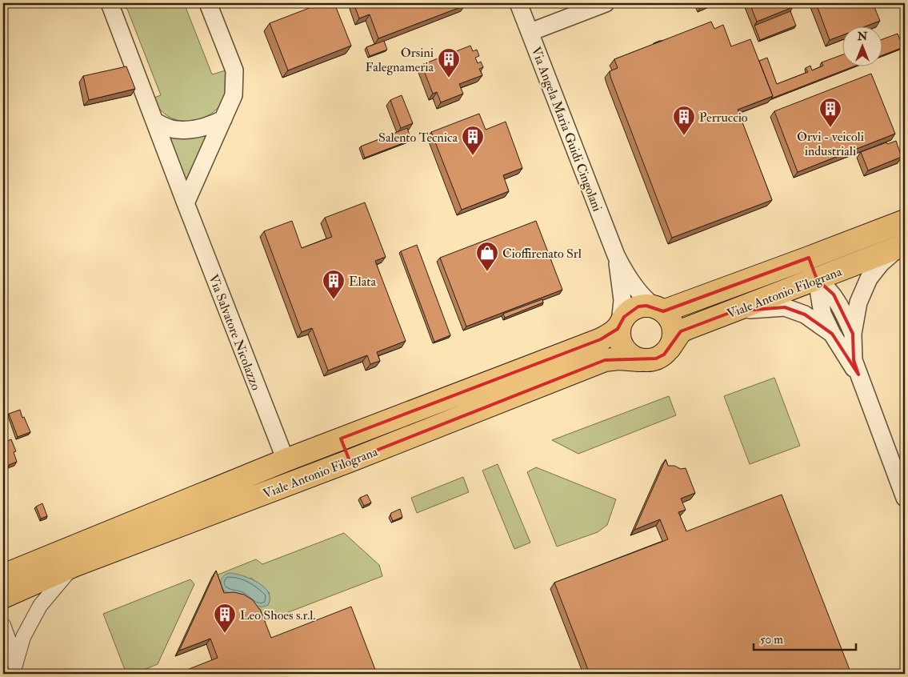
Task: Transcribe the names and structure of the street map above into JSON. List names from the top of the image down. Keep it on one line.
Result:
{"streets":{"main road":["Viale Antonio Filograna"],"street":["Via Angela Maria Guidi Cingolani","Via Salvatore Nicolazzo"]},"crossings":[["Viale Antonio Filograna","Via Salvatore Nicolazzo"]],"places":{"building":["Orsini Falegnameria","Orvi - veicoli industriali","Perruccio","Salento Tecnica","Elata","Leo Shoes s.r.l."],"shop":["Cioffirenato Srl"]},"scale_bar":"50 m","north":"top"}
